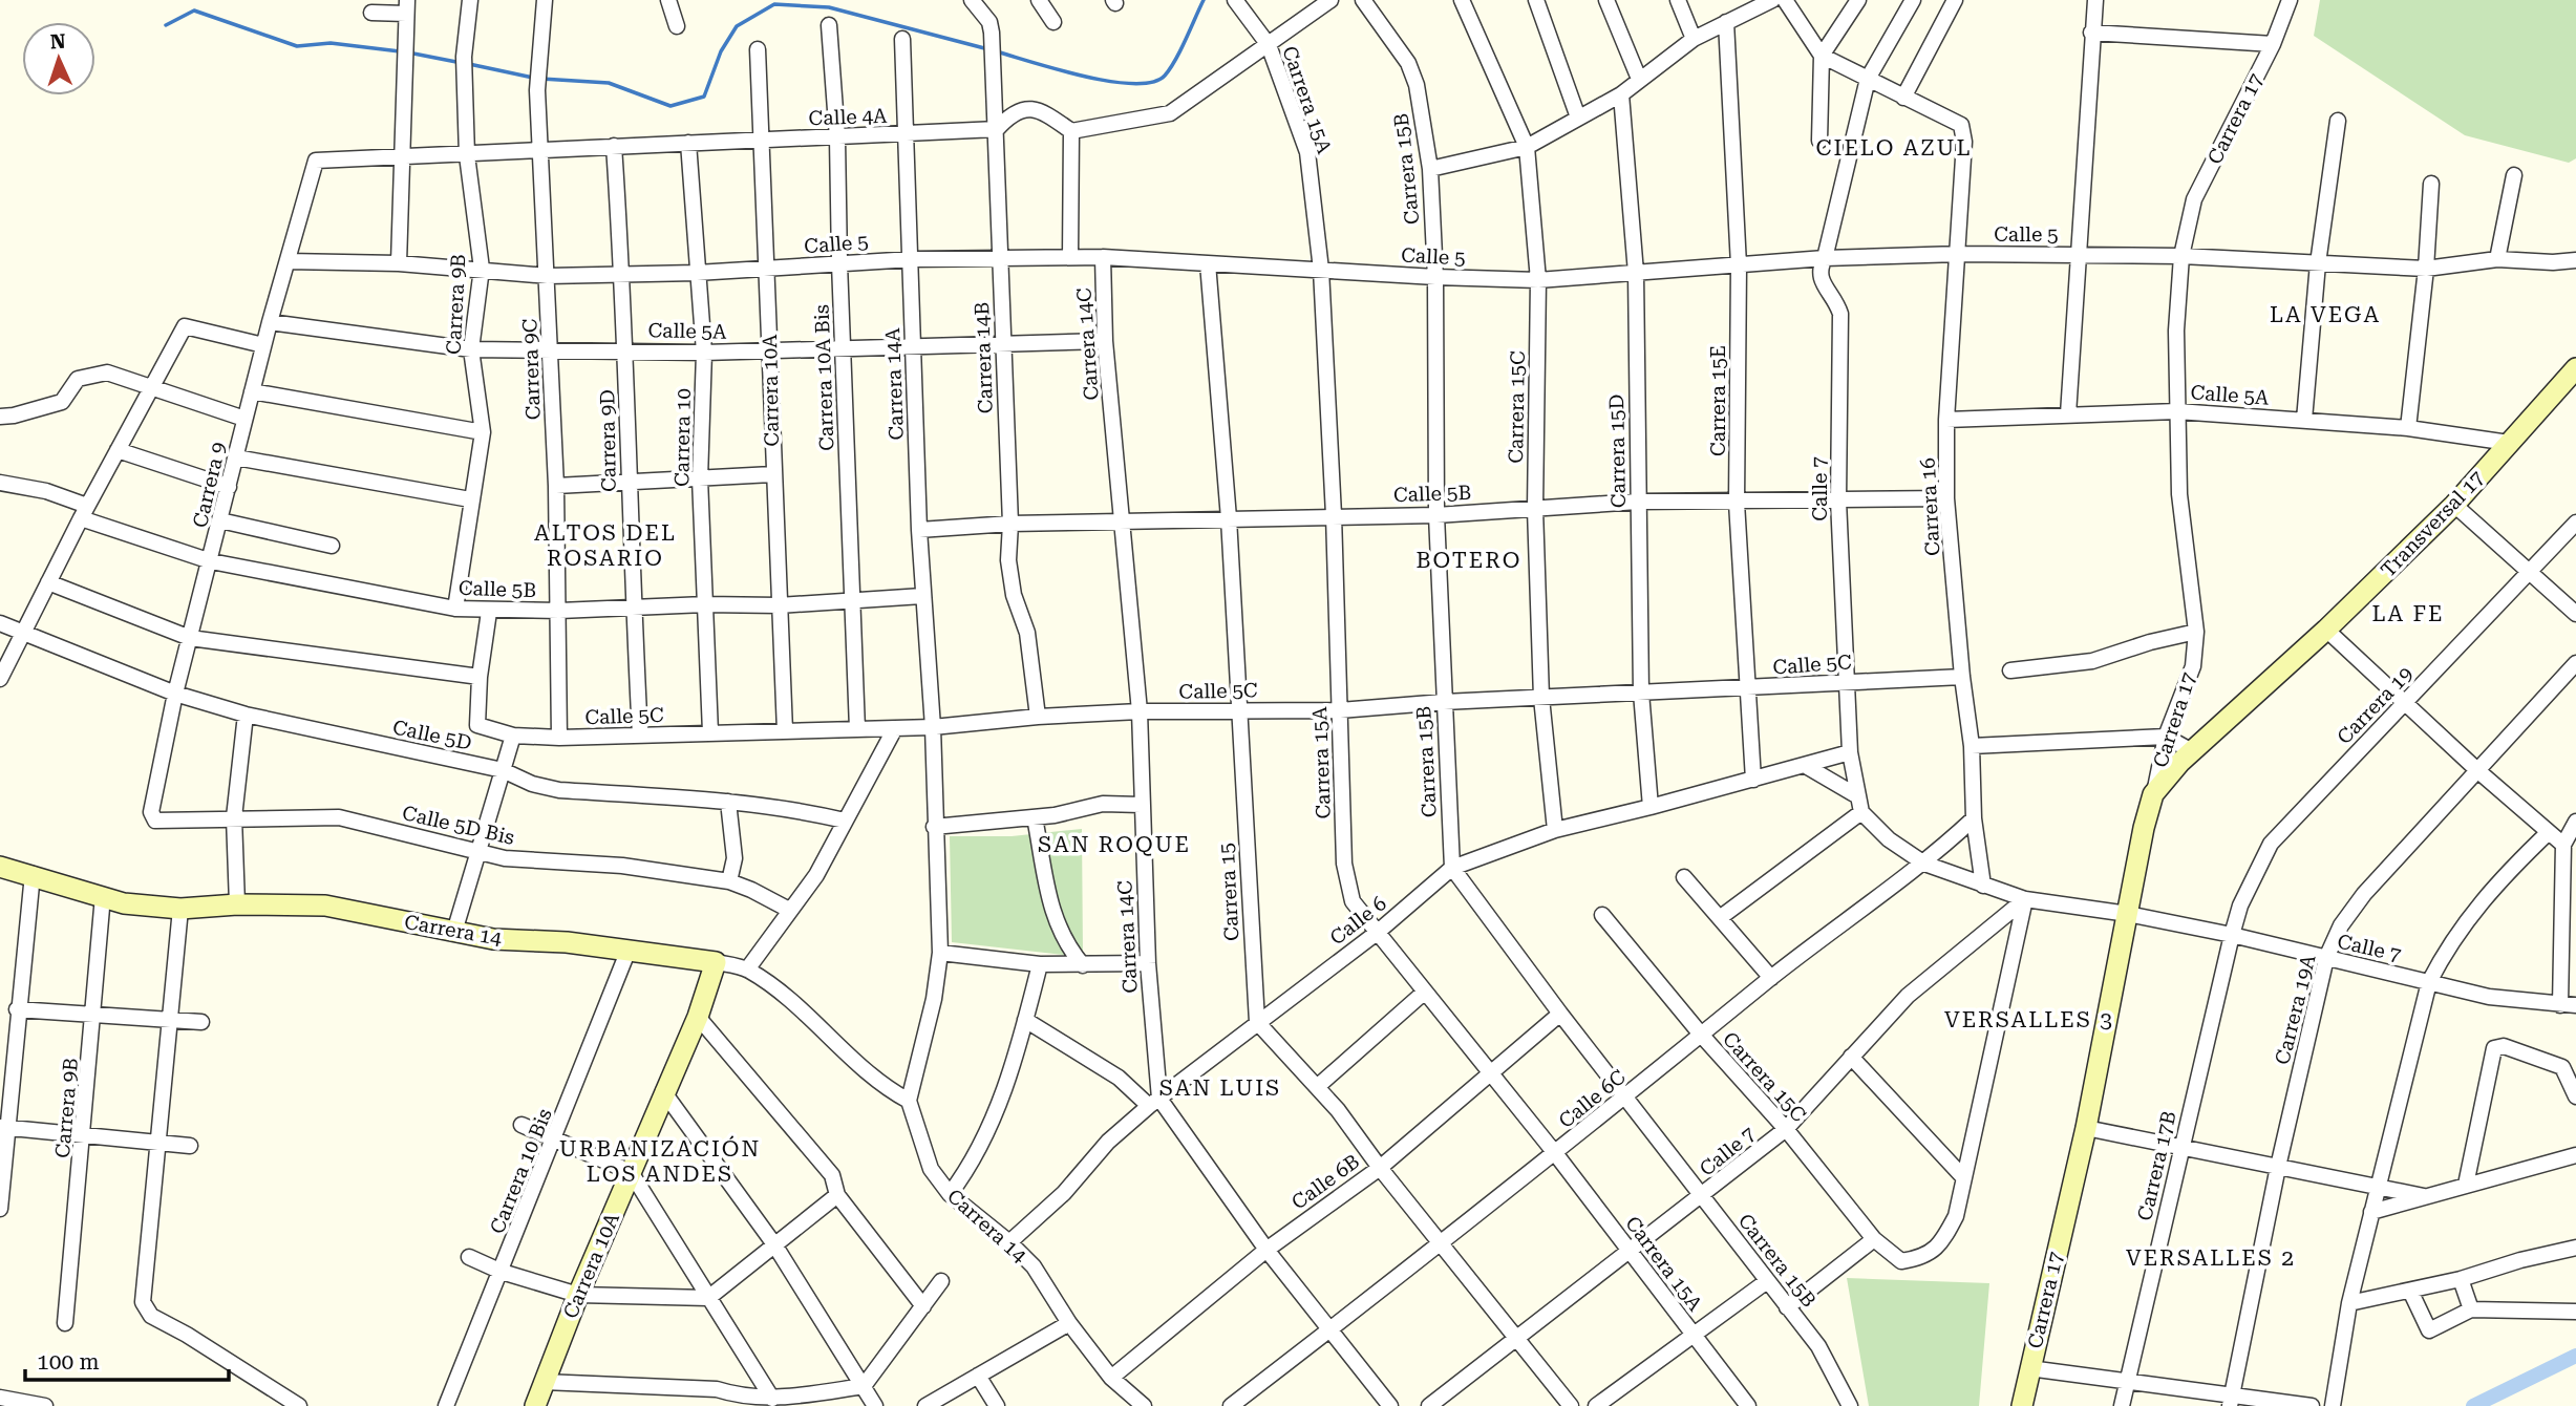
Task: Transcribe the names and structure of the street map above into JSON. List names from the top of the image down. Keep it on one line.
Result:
{"streets":{"street":["Carrera 15A","Calle 4A","Carrera 17","Carrera 15B","Calle 5","Carrera 9B","Calle 5A","Carrera 14C","Carrera 14B","Carrera 9C","Carrera 10A Bis","Carrera 14A","Carrera 10A","Carrera 15E","Carrera 15C","Carrera 10","Carrera 9D","Carrera 15D","Carrera 9","Calle 7","Calle 5B","Carrera 16","Transversal 17","Calle 5C","Carrera 19","Calle 5D","Calle 5D Bis","Carrera 15","Calle 6","Carrera 14","Carrera 19A","Calle 6C","Carrera 17B","Carrera 10 Bis","Calle 6B"]},"crossings":[["Carrera 15A","Calle 5"],["Carrera 15A","Calle 7"],["Carrera 15A","Calle 5B"],["Carrera 15A","Calle 5C"],["Carrera 15A","Calle 6"],["Carrera 15A","Calle 6C"],["Carrera 15A","Calle 6B"],["Calle 4A","Carrera 9B"],["Calle 4A","Carrera 14B"],["Calle 4A","Carrera 9C"],["Calle 4A","Carrera 10A Bis"],["Calle 4A","Carrera 14A"],["Calle 4A","Carrera 10A"],["Calle 4A","Carrera 10"],["Calle 4A","Carrera 9D"],["Calle 4A","Carrera 9"],["Carrera 17","Calle 5"],["Carrera 17","Calle 5A"],["Carrera 17","Calle 7"],["Carrera 17","Transversal 17"],["Carrera 15B","Calle 5"],["Carrera 15B","Calle 7"],["Carrera 15B","Calle 5B"],["Carrera 15B","Calle 5C"],["Carrera 15B","Calle 6"],["Carrera 15B","Calle 6C"],["Carrera 15B","Calle 6B"],["Calle 5","Carrera 9B"],["Calle 5","Carrera 14C"],["Calle 5","Carrera 14B"],["Calle 5","Carrera 9C"],["Calle 5","Carrera 10A Bis"],["Calle 5","Carrera 14A"],["Calle 5","Carrera 10A"],["Calle 5","Carrera 15E"],["Calle 5","Carrera 15C"],["Calle 5","Carrera 10"],["Calle 5","Carrera 9D"],["Calle 5","Carrera 15D"],["Calle 5","Carrera 9"],["Calle 5","Calle 7"],["Calle 5","Carrera 16"],["Calle 5","Carrera 15"],["Carrera 9B","Calle 5A"],["Carrera 9B","Calle 5B"],["Carrera 9B","Carrera 14"],["Calle 5A","Carrera 14C"],["Calle 5A","Carrera 14B"],["Calle 5A","Carrera 9C"],["Calle 5A","Carrera 10A Bis"],["Calle 5A","Carrera 14A"],["Calle 5A","Carrera 10A"],["Calle 5A","Carrera 10"],["Calle 5A","Carrera 9D"],["Calle 5A","Carrera 9"],["Calle 5A","Carrera 16"],["Calle 5A","Transversal 17"],["Carrera 14C","Calle 5B"],["Carrera 14C","Calle 5C"],["Carrera 14C","Calle 6"],["Carrera 14B","Calle 5B"],["Carrera 14B","Calle 5C"],["Carrera 9C","Calle 5B"],["Carrera 9C","Calle 5C"],["Carrera 10A Bis","Calle 5B"],["Carrera 10A Bis","Calle 5C"],["Carrera 14A","Calle 5B"],["Carrera 14A","Calle 5C"],["Carrera 10A","Calle 5B"],["Carrera 10A","Calle 5C"],["Carrera 10A","Carrera 14"],["Carrera 15E","Calle 5B"],["Carrera 15E","Calle 5C"],["Carrera 15E","Calle 6"],["Carrera 15C","Calle 7"],["Carrera 15C","Calle 5B"],["Carrera 15C","Calle 5C"],["Carrera 15C","Calle 6"],["Carrera 15C","Calle 6C"],["Carrera 10","Calle 5B"],["Carrera 10","Calle 5C"],["Carrera 9D","Calle 5B"],["Carrera 9D","Calle 5C"],["Carrera 15D","Calle 5B"],["Carrera 15D","Calle 5C"],["Carrera 15D","Calle 6"],["Carrera 9","Calle 5B"],["Carrera 9","Calle 5D"],["Carrera 9","Calle 5D Bis"],["Calle 7","Calle 5B"],["Calle 7","Carrera 16"],["Calle 7","Calle 5C"],["Calle 7","Carrera 19"],["Calle 7","Calle 6"],["Calle 7","Carrera 19A"],["Calle 7","Calle 6C"],["Calle 7","Carrera 17B"],["Calle 5B","Carrera 16"],["Calle 5B","Carrera 15"],["Carrera 16","Calle 5C"],["Carrera 16","Calle 6C"],["Calle 5C","Carrera 15"],["Carrera 19","Carrera 17B"],["Carrera 15","Calle 6"],["Calle 6","Carrera 14"],["Carrera 14","Carrera 10 Bis"],["Carrera 14","Calle 6B"]],"districts":["CIELO AZUL","LA VEGA","ALTOS DEL ROSARIO","BOTERO","LA FE","SAN ROQUE","VERSALLES 3","SAN LUIS","URBANIZACIÓN LOS ANDES","VERSALLES 2"],"scale_bar":"100 m","north":"top"}
